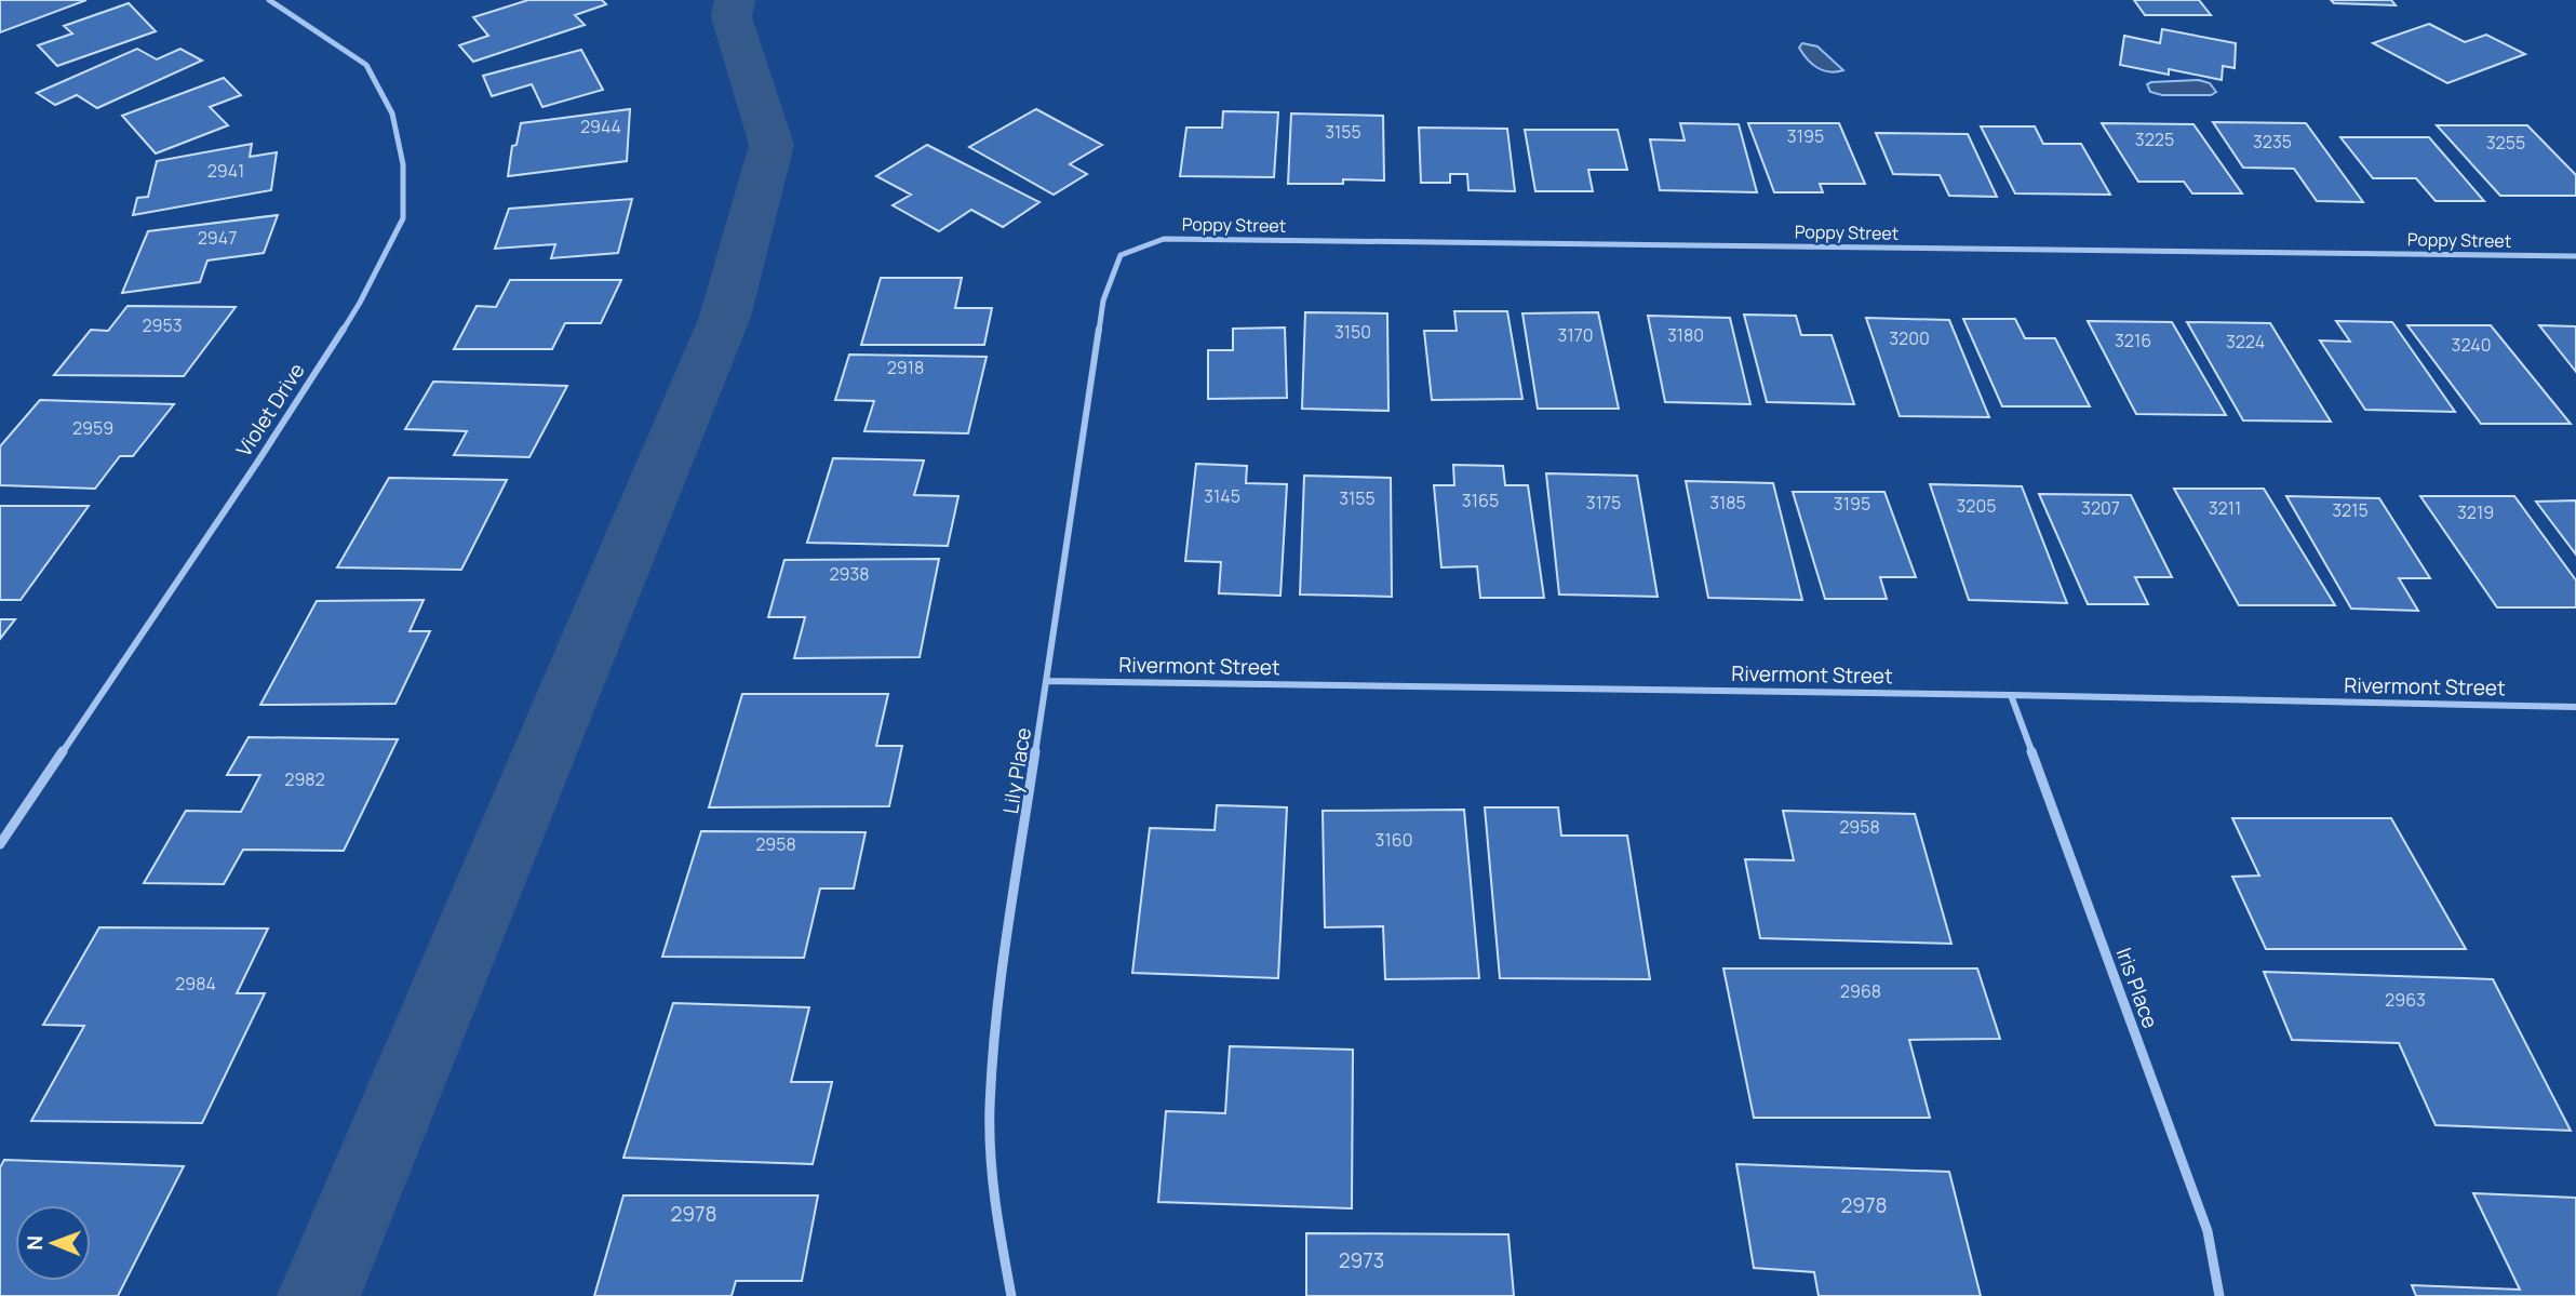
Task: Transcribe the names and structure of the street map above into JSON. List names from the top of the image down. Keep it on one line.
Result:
{"streets":{"street":["Poppy Street","Violet Drive","Rivermont Street","Lily Place","Iris Place"]},"crossings":[["Poppy Street","Lily Place"],["Rivermont Street","Lily Place"],["Rivermont Street","Iris Place"]],"house_numbers":["2944","3155","3195","3225","3235","3255","2941","2947","2953","3150","3170","3180","3200","3216","3224","3240","2918","2959","3145","3155","3165","3175","3185","3195","3205","3207","3211","3215","3219","2938","2982","2958","3160","2958","2984","2968","2963","2978","2978","2973"],"north":"left"}
